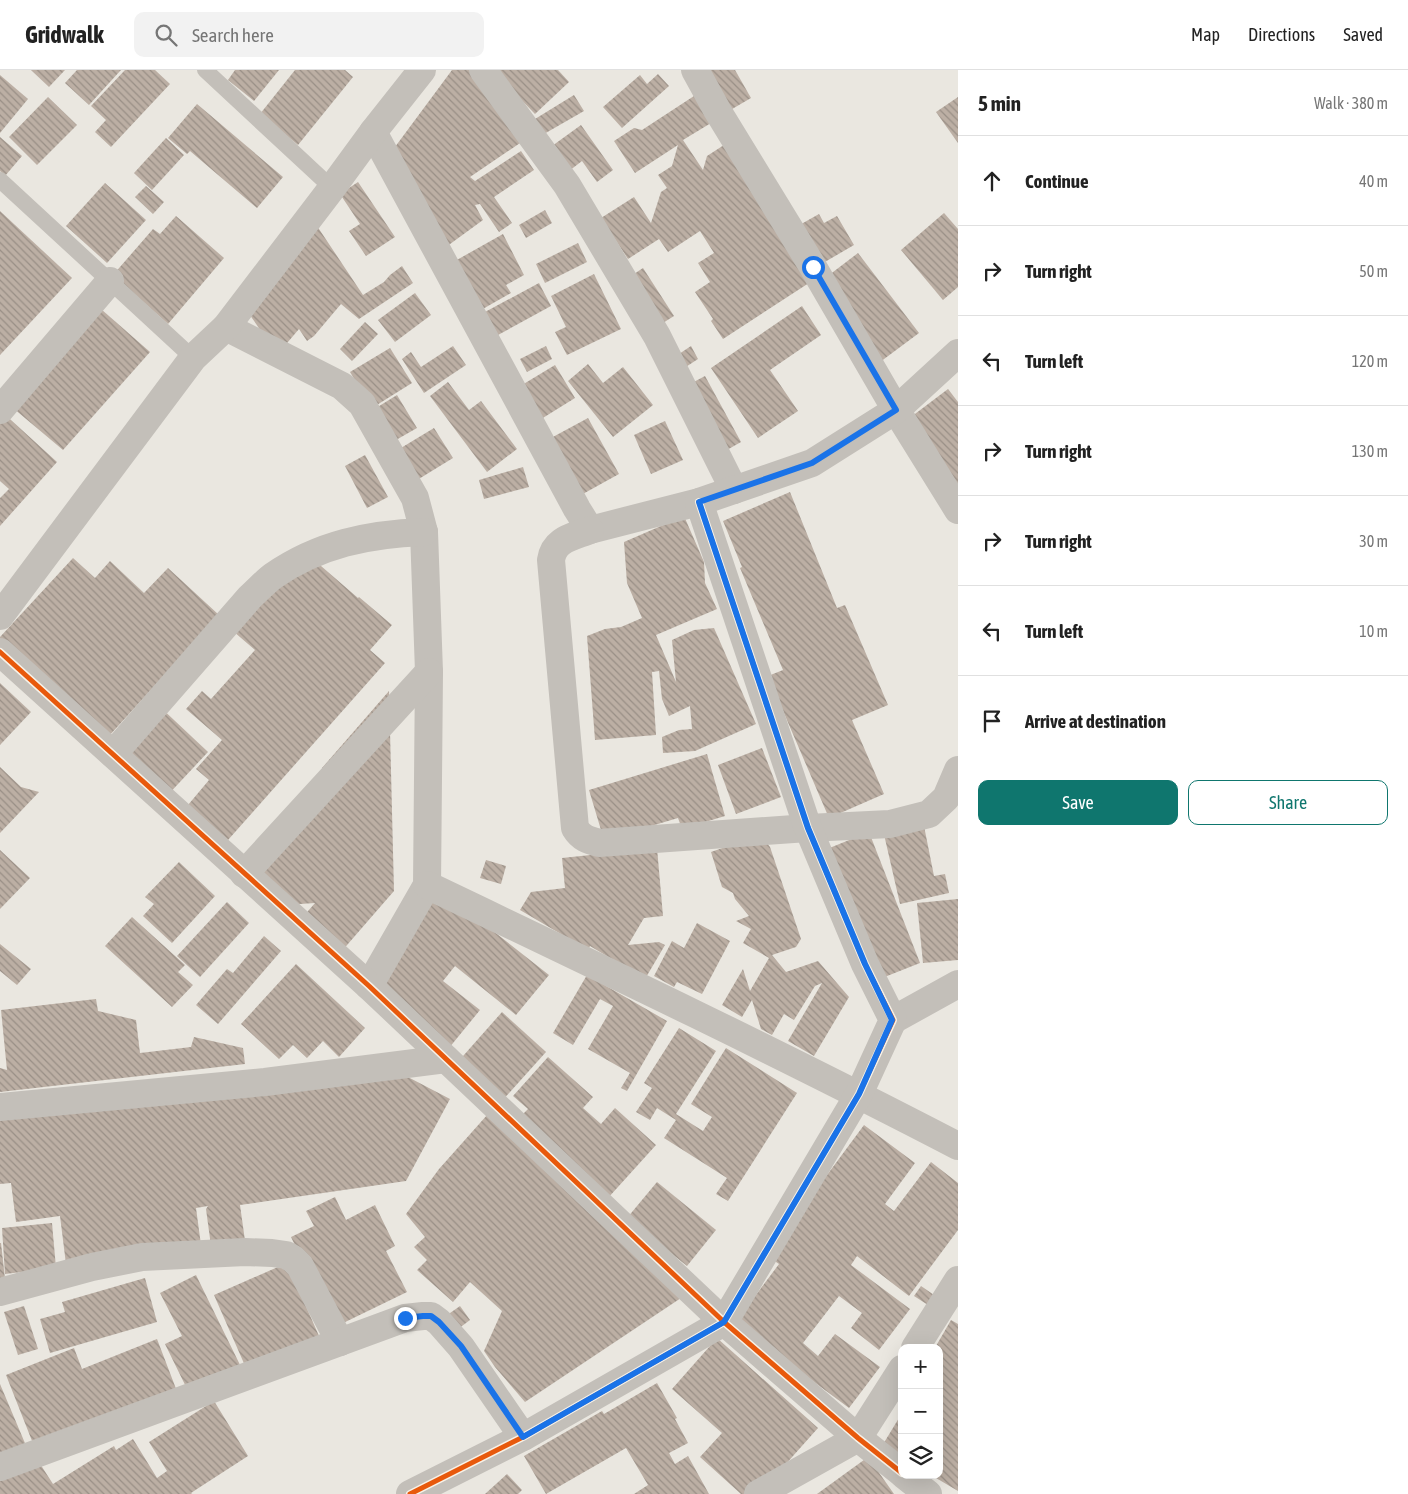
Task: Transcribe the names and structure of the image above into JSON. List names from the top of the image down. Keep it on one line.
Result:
{"page":{"header":"Gridwalk","search":"Search here","nav":["Map","Directions","Saved"],"heading":["5 min","Walk · 380 m"],"list":[["Continue","40 m"],["Turn right","50 m"],["Turn left","120 m"],["Turn right","130 m"],["Turn right","30 m"],["Turn left","10 m"],"Arrive at destination"],"buttons":["Save","Share"],"map_buttons":["+","−"]}}
